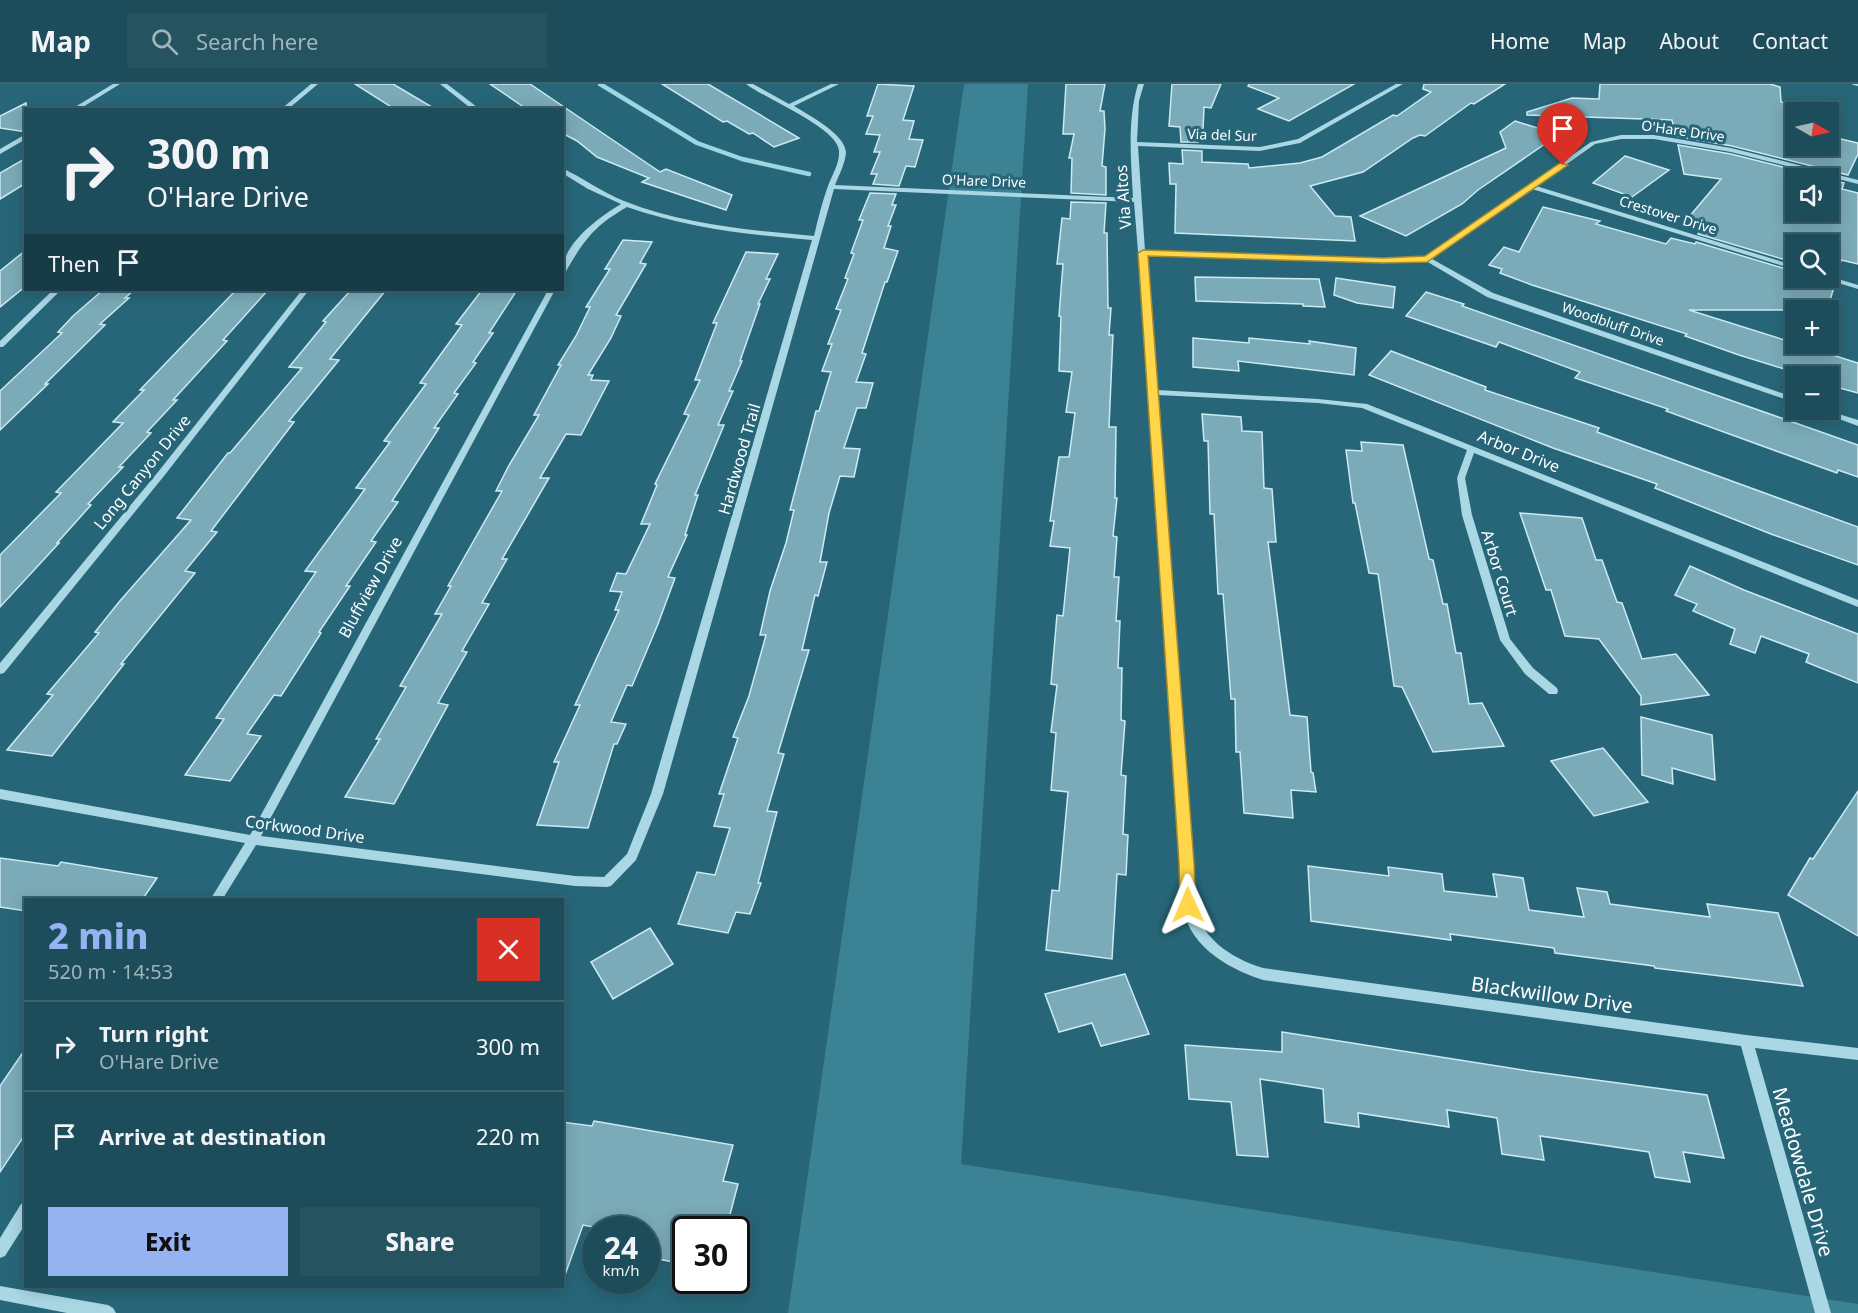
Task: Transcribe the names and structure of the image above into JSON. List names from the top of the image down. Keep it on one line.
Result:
{"streets":{"street":["O'Hare Drive","Via del Sur","Via Altos","Crestover Drive","Woodbluff Drive","Arbor Drive","Hardwood Trail","Long Canyon Drive","Arbor Court","Bluffview Drive","Corkwood Drive","Blackwillow Drive","Meadowdale Drive"]},"crossings":[["O'Hare Drive","Via Altos"],["O'Hare Drive","Crestover Drive"],["O'Hare Drive","Woodbluff Drive"],["O'Hare Drive","Hardwood Trail"],["Via del Sur","Via Altos"],["Via Altos","Arbor Drive"],["Via Altos","Blackwillow Drive"],["Arbor Drive","Arbor Court"],["Hardwood Trail","Corkwood Drive"],["Bluffview Drive","Corkwood Drive"],["Blackwillow Drive","Meadowdale Drive"]],"north":"right","page":{"header":"Map","search":"Search here","nav":["Home","Map","About","Contact"],"map_buttons":["+","−"],"turn":["300 m","O'Hare Drive"],"then":"Then","heading":["2 min","520 m · 14:53"],"list":[{"name":"Turn right","note":"O'Hare Drive","value":"300 m"},{"name":"Arrive at destination","value":"220 m"}],"buttons":["Exit","Share"],"speed":"24 km/h","limit":"30"}}
